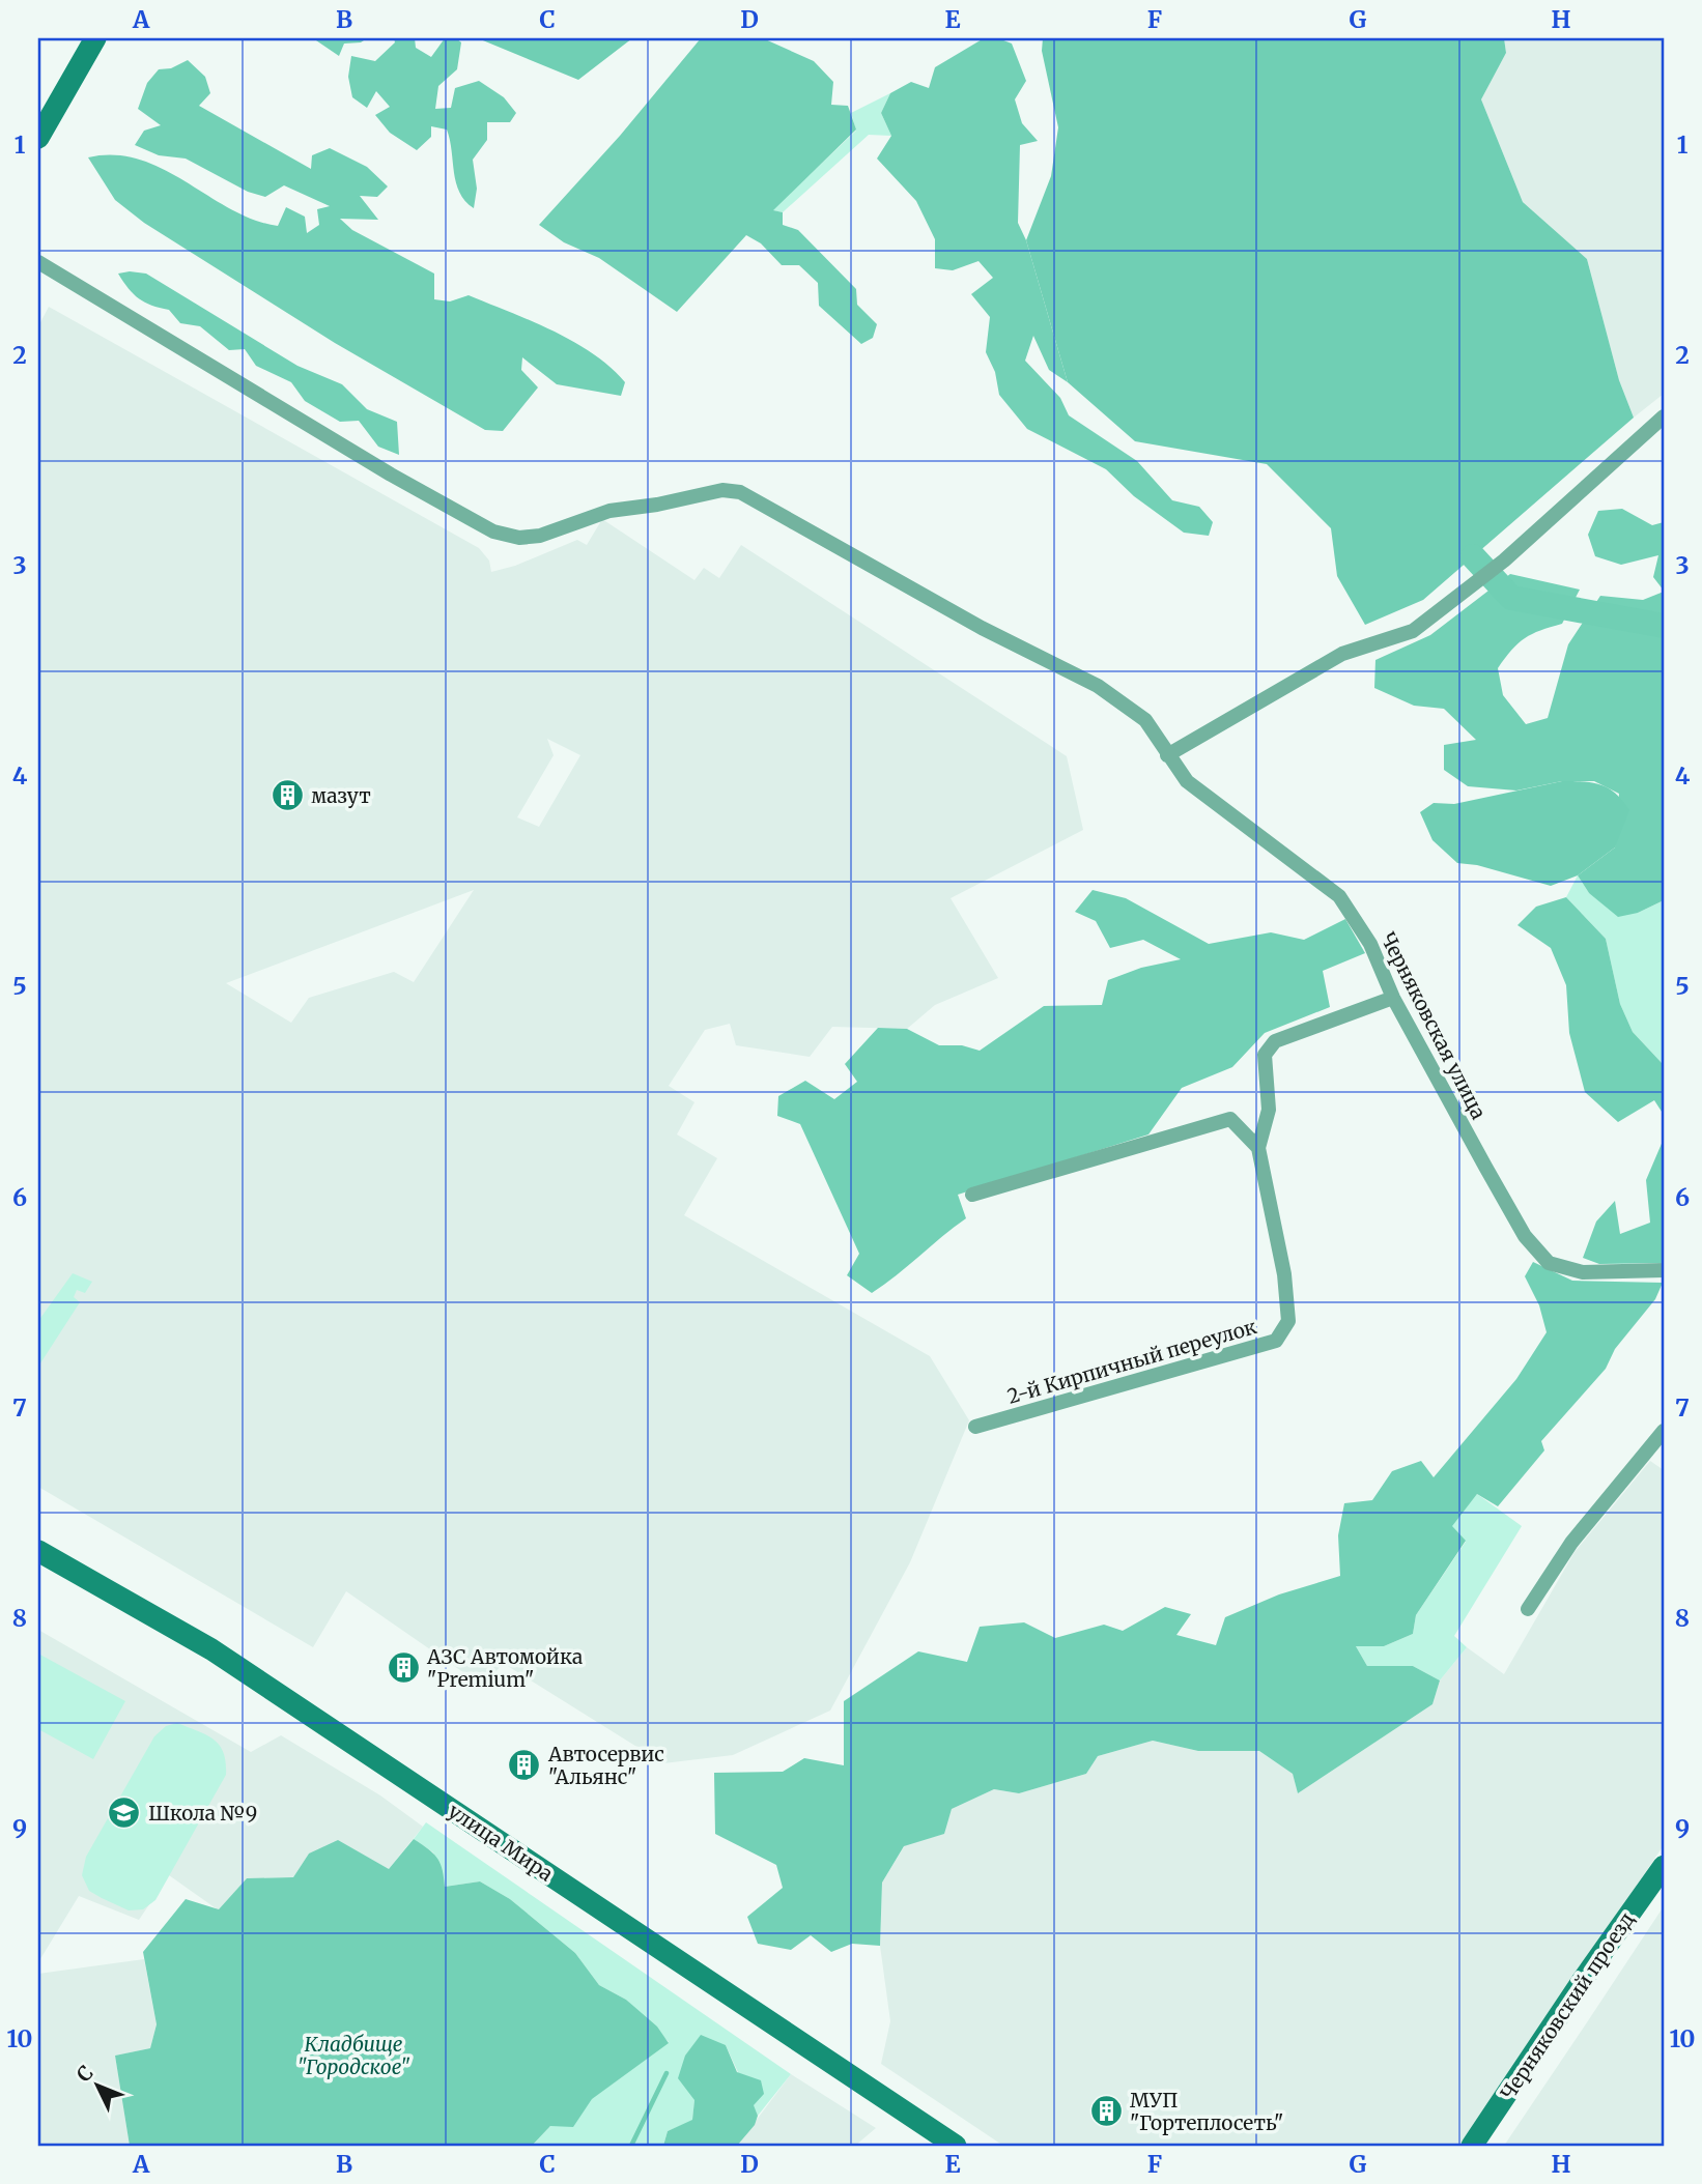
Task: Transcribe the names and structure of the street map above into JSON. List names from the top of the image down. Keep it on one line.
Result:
{"streets":{"main road":["улица Мира","Черняковский проезд"],"street":["Черняковская улица","2-й Кирпичный переулок"]},"parks":["Кладбище \"Городское\""],"places":{"building":["мазут","АЗС Автомойка \"Premium\"","Автосервис \"Альянс\"","МУП \"Гортеплосеть\""],"school or university":["Школа №9"]},"north":"top left","grid":{"columns":["A","B","C","D","E","F","G","H"],"rows":["1","2","3","4","5","6","7","8","9","10"]}}
